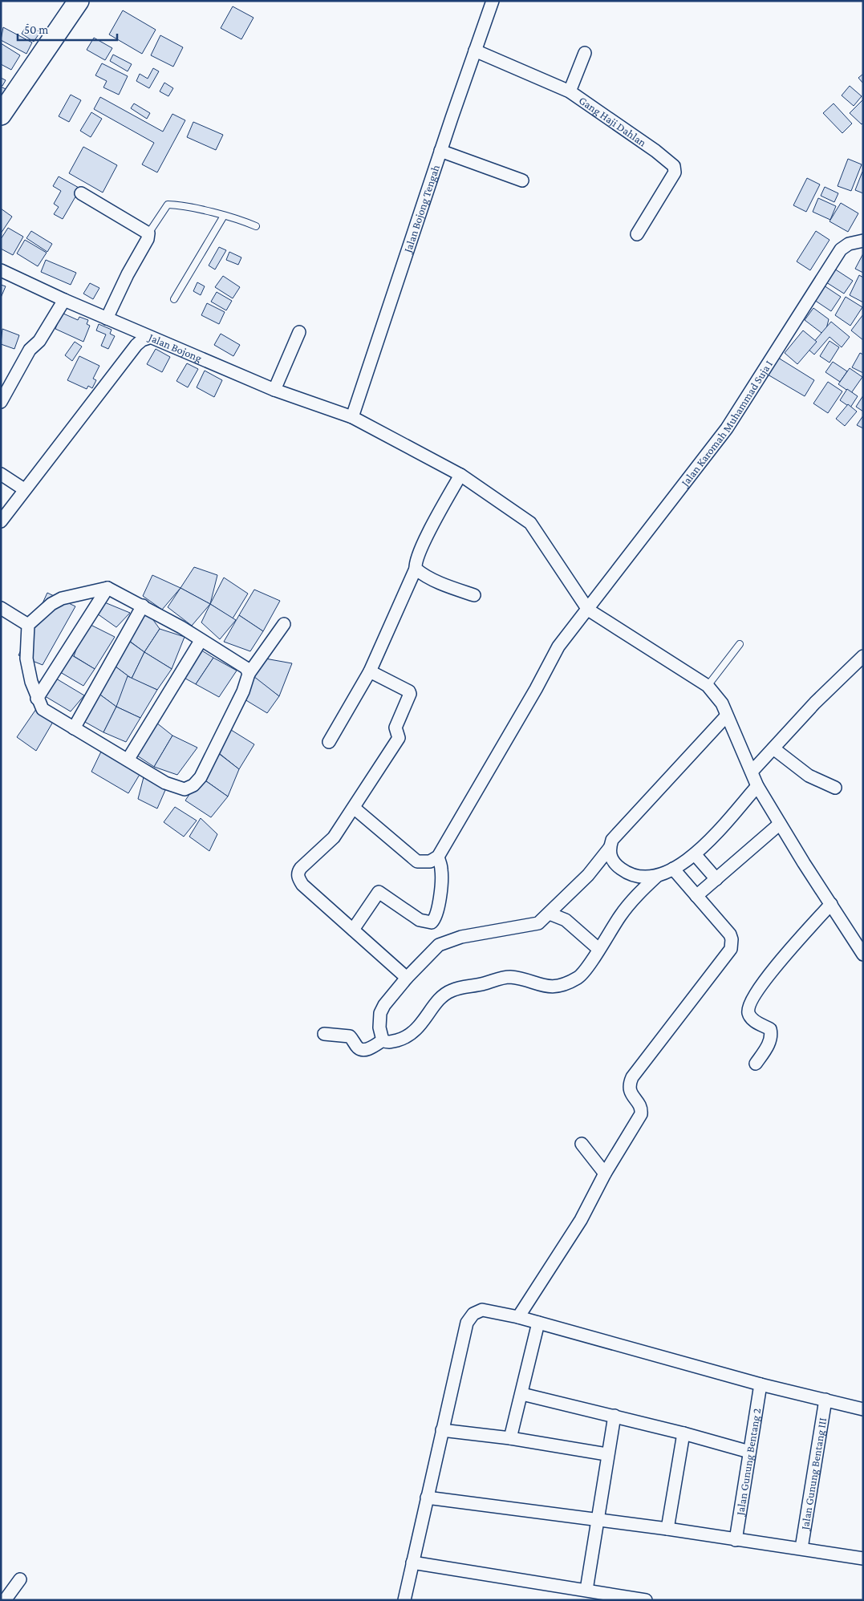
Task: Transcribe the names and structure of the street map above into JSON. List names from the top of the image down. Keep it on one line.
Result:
{"streets":{"street":["Gang Haji Dahlan","Jalan Bojong Tengah","Jalan Bojong","Jalan Karomah Muhammad Suja I","Jalan Gunung Bentang 2","Jalan Gunung Bentang III"]},"crossings":[["Gang Haji Dahlan","Jalan Bojong Tengah"],["Jalan Bojong Tengah","Jalan Bojong"],["Jalan Bojong","Jalan Karomah Muhammad Suja I"]],"scale_bar":"50 m"}
